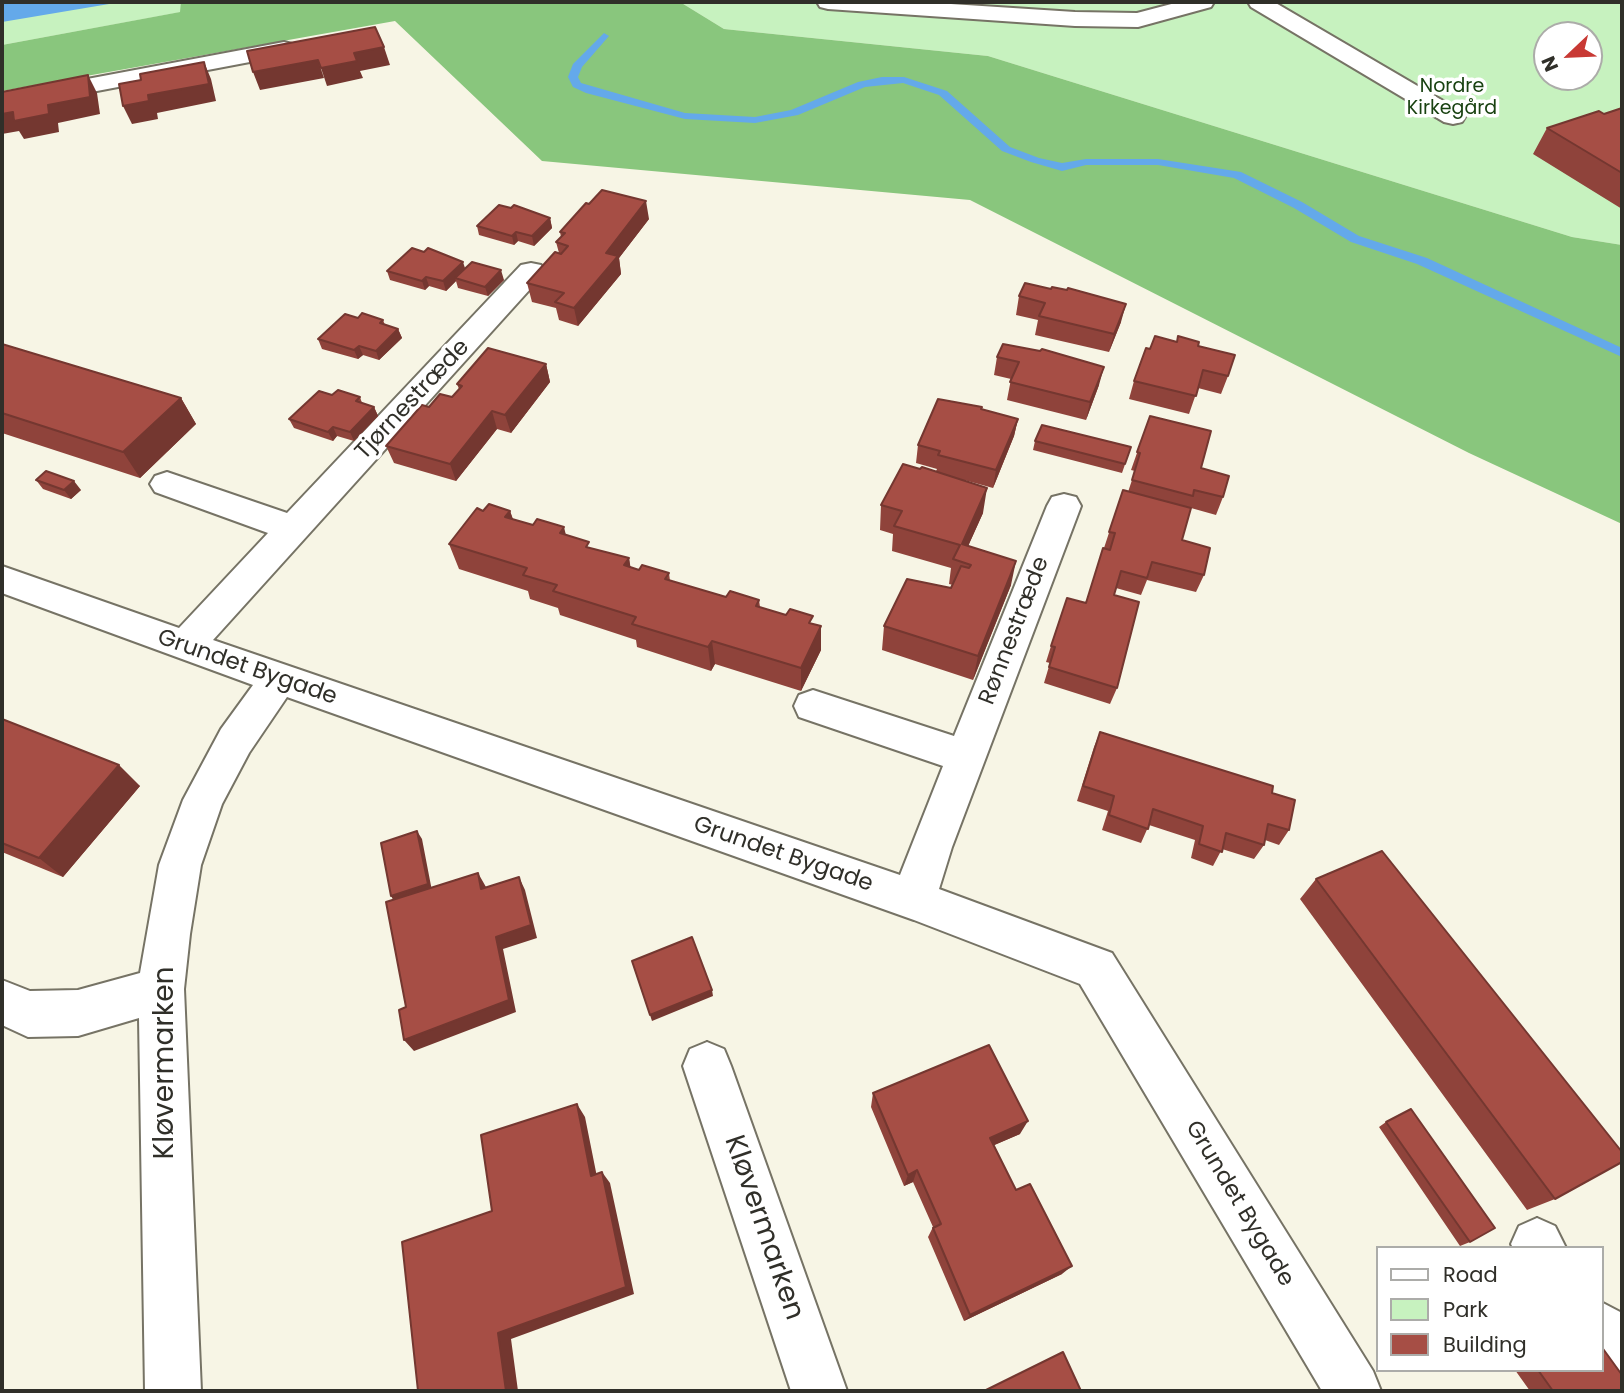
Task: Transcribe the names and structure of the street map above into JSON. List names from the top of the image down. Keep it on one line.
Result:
{"streets":{"street":["Tjørnestræde","Rønnestræde","Grundet Bygade","Kløvermarken"]},"crossings":[["Tjørnestræde","Grundet Bygade"],["Rønnestræde","Grundet Bygade"],["Grundet Bygade","Kløvermarken"]],"parks":["Nordre Kirkegård"],"legend":["Road","Park","Building"],"north":"bottom left"}
